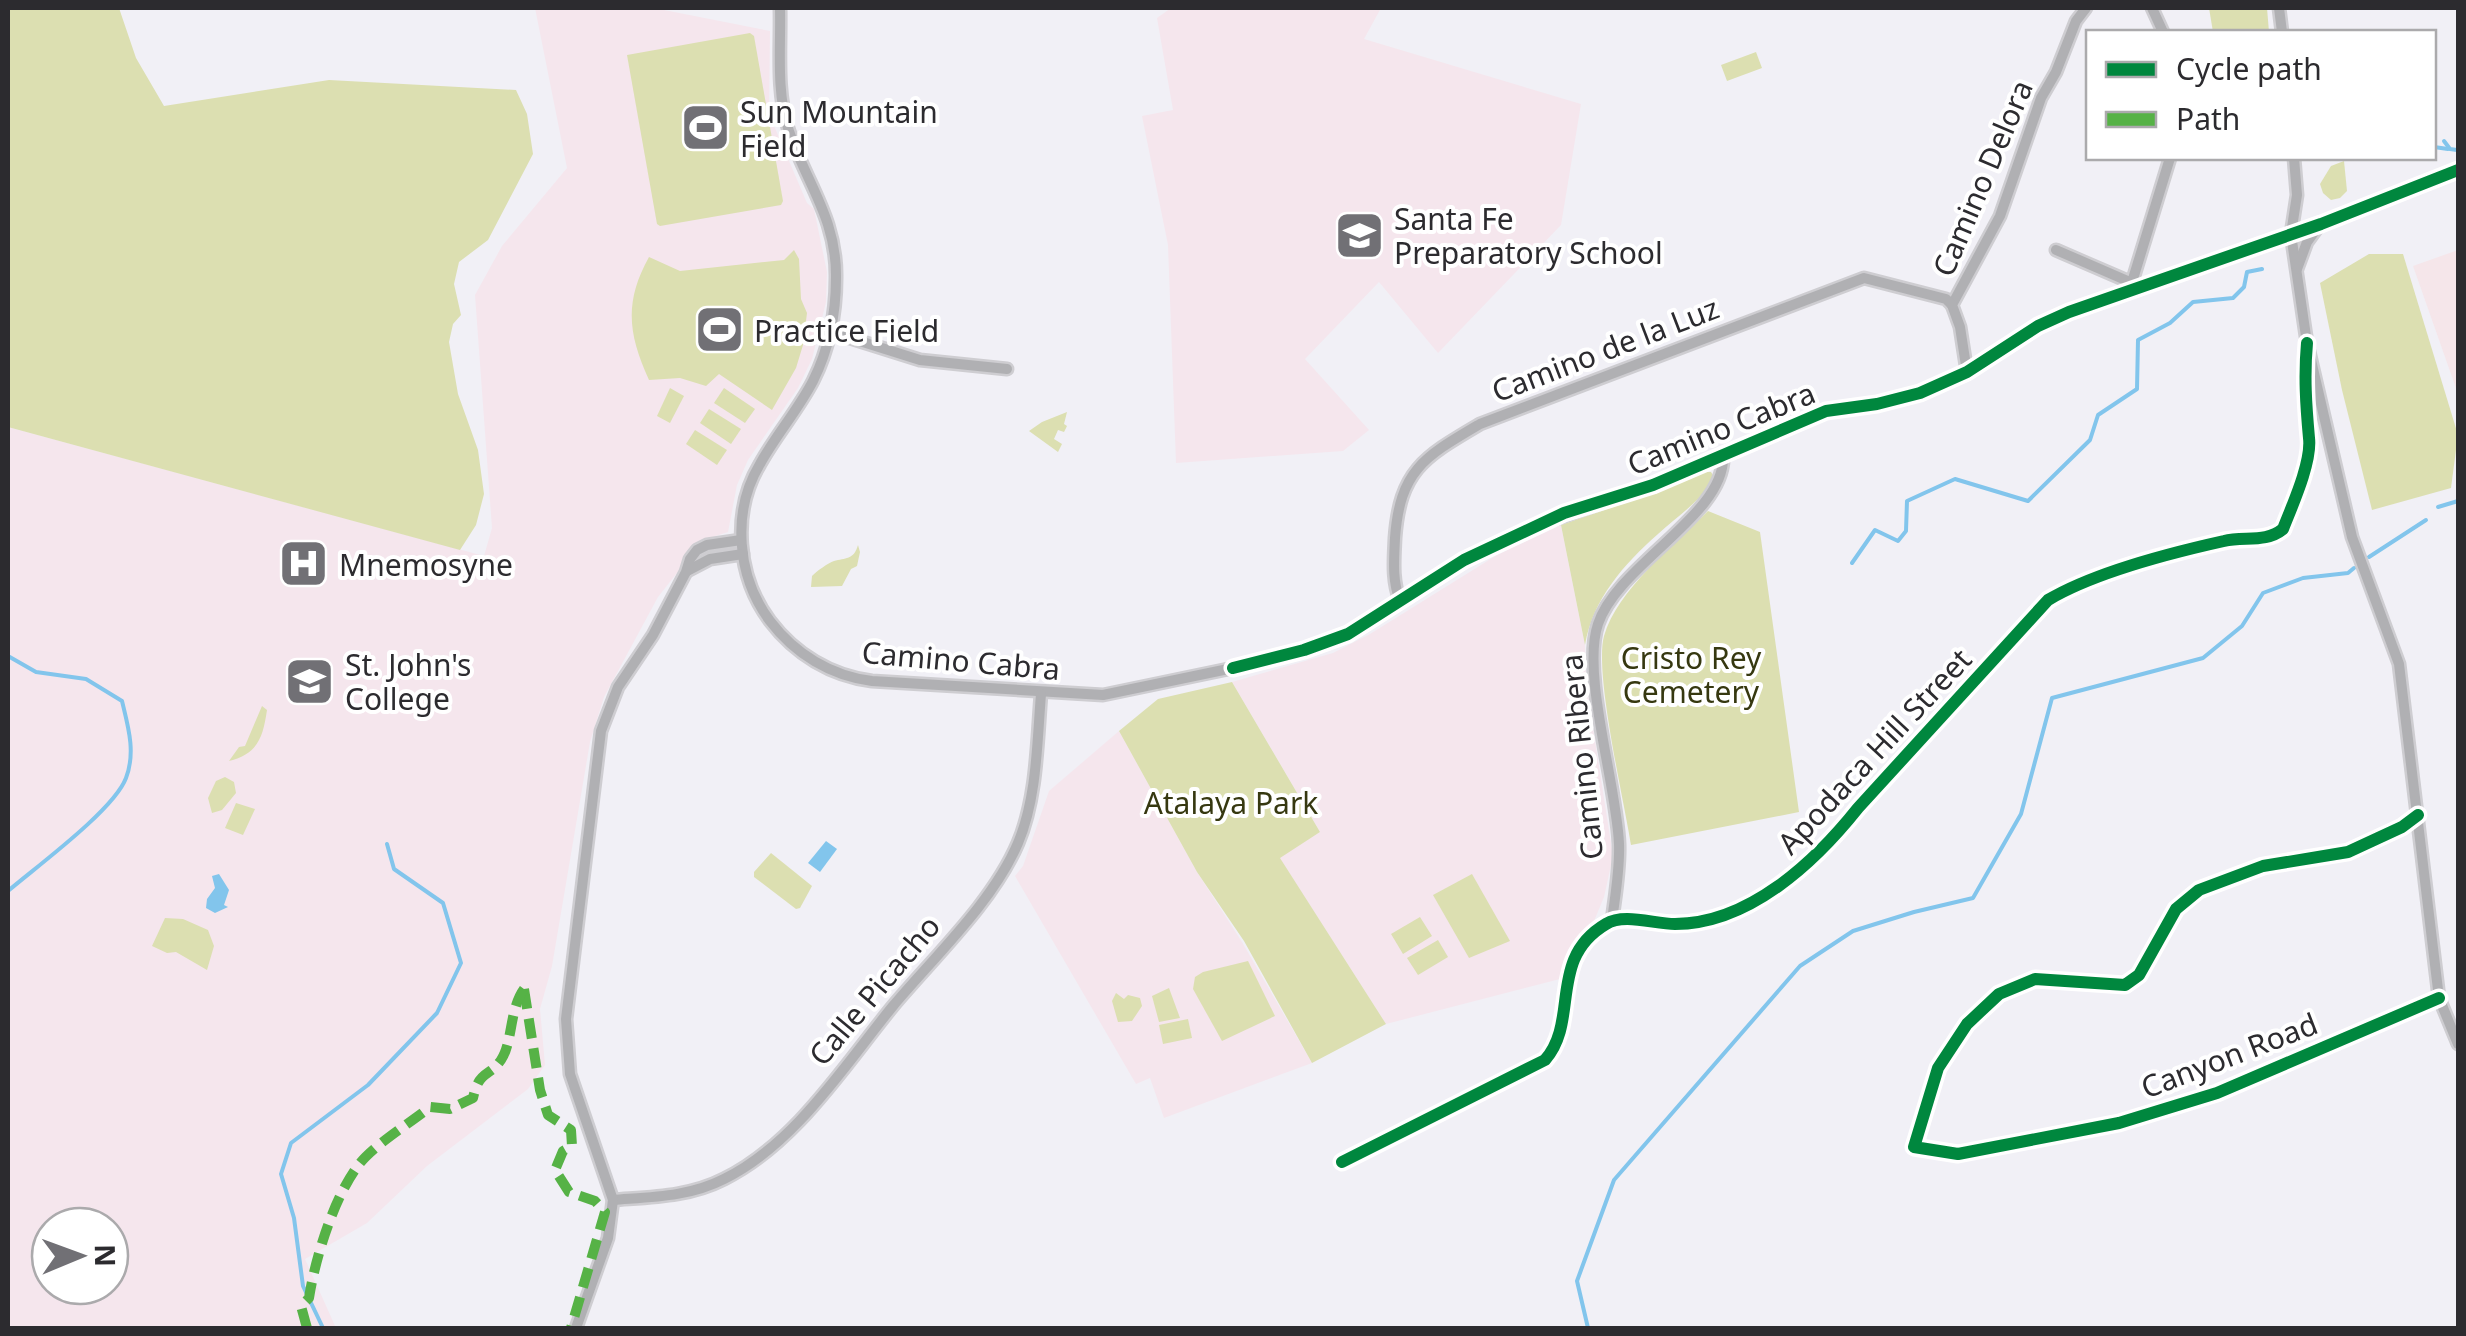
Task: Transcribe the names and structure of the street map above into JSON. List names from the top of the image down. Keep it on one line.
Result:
{"streets":{"street":["Camino Delora","Camino de la Luz","Camino Cabra","Apodaca Hill Street","Camino Ribera","Calle Picacho","Canyon Road"]},"crossings":[["Camino Delora","Camino de la Luz"],["Camino Delora","Camino Cabra"],["Camino de la Luz","Camino Cabra"],["Camino Cabra","Camino Ribera"],["Camino Cabra","Calle Picacho"],["Apodaca Hill Street","Camino Ribera"]],"parks":["Cristo Rey Cemetery","Atalaya Park"],"places":{"sports":["Sun Mountain Field","Practice Field"],"school or university":["Santa Fe Preparatory School","St. John's College"],"hospital":["Mnemosyne"]},"legend":["Cycle path","Path"],"north":"right"}
